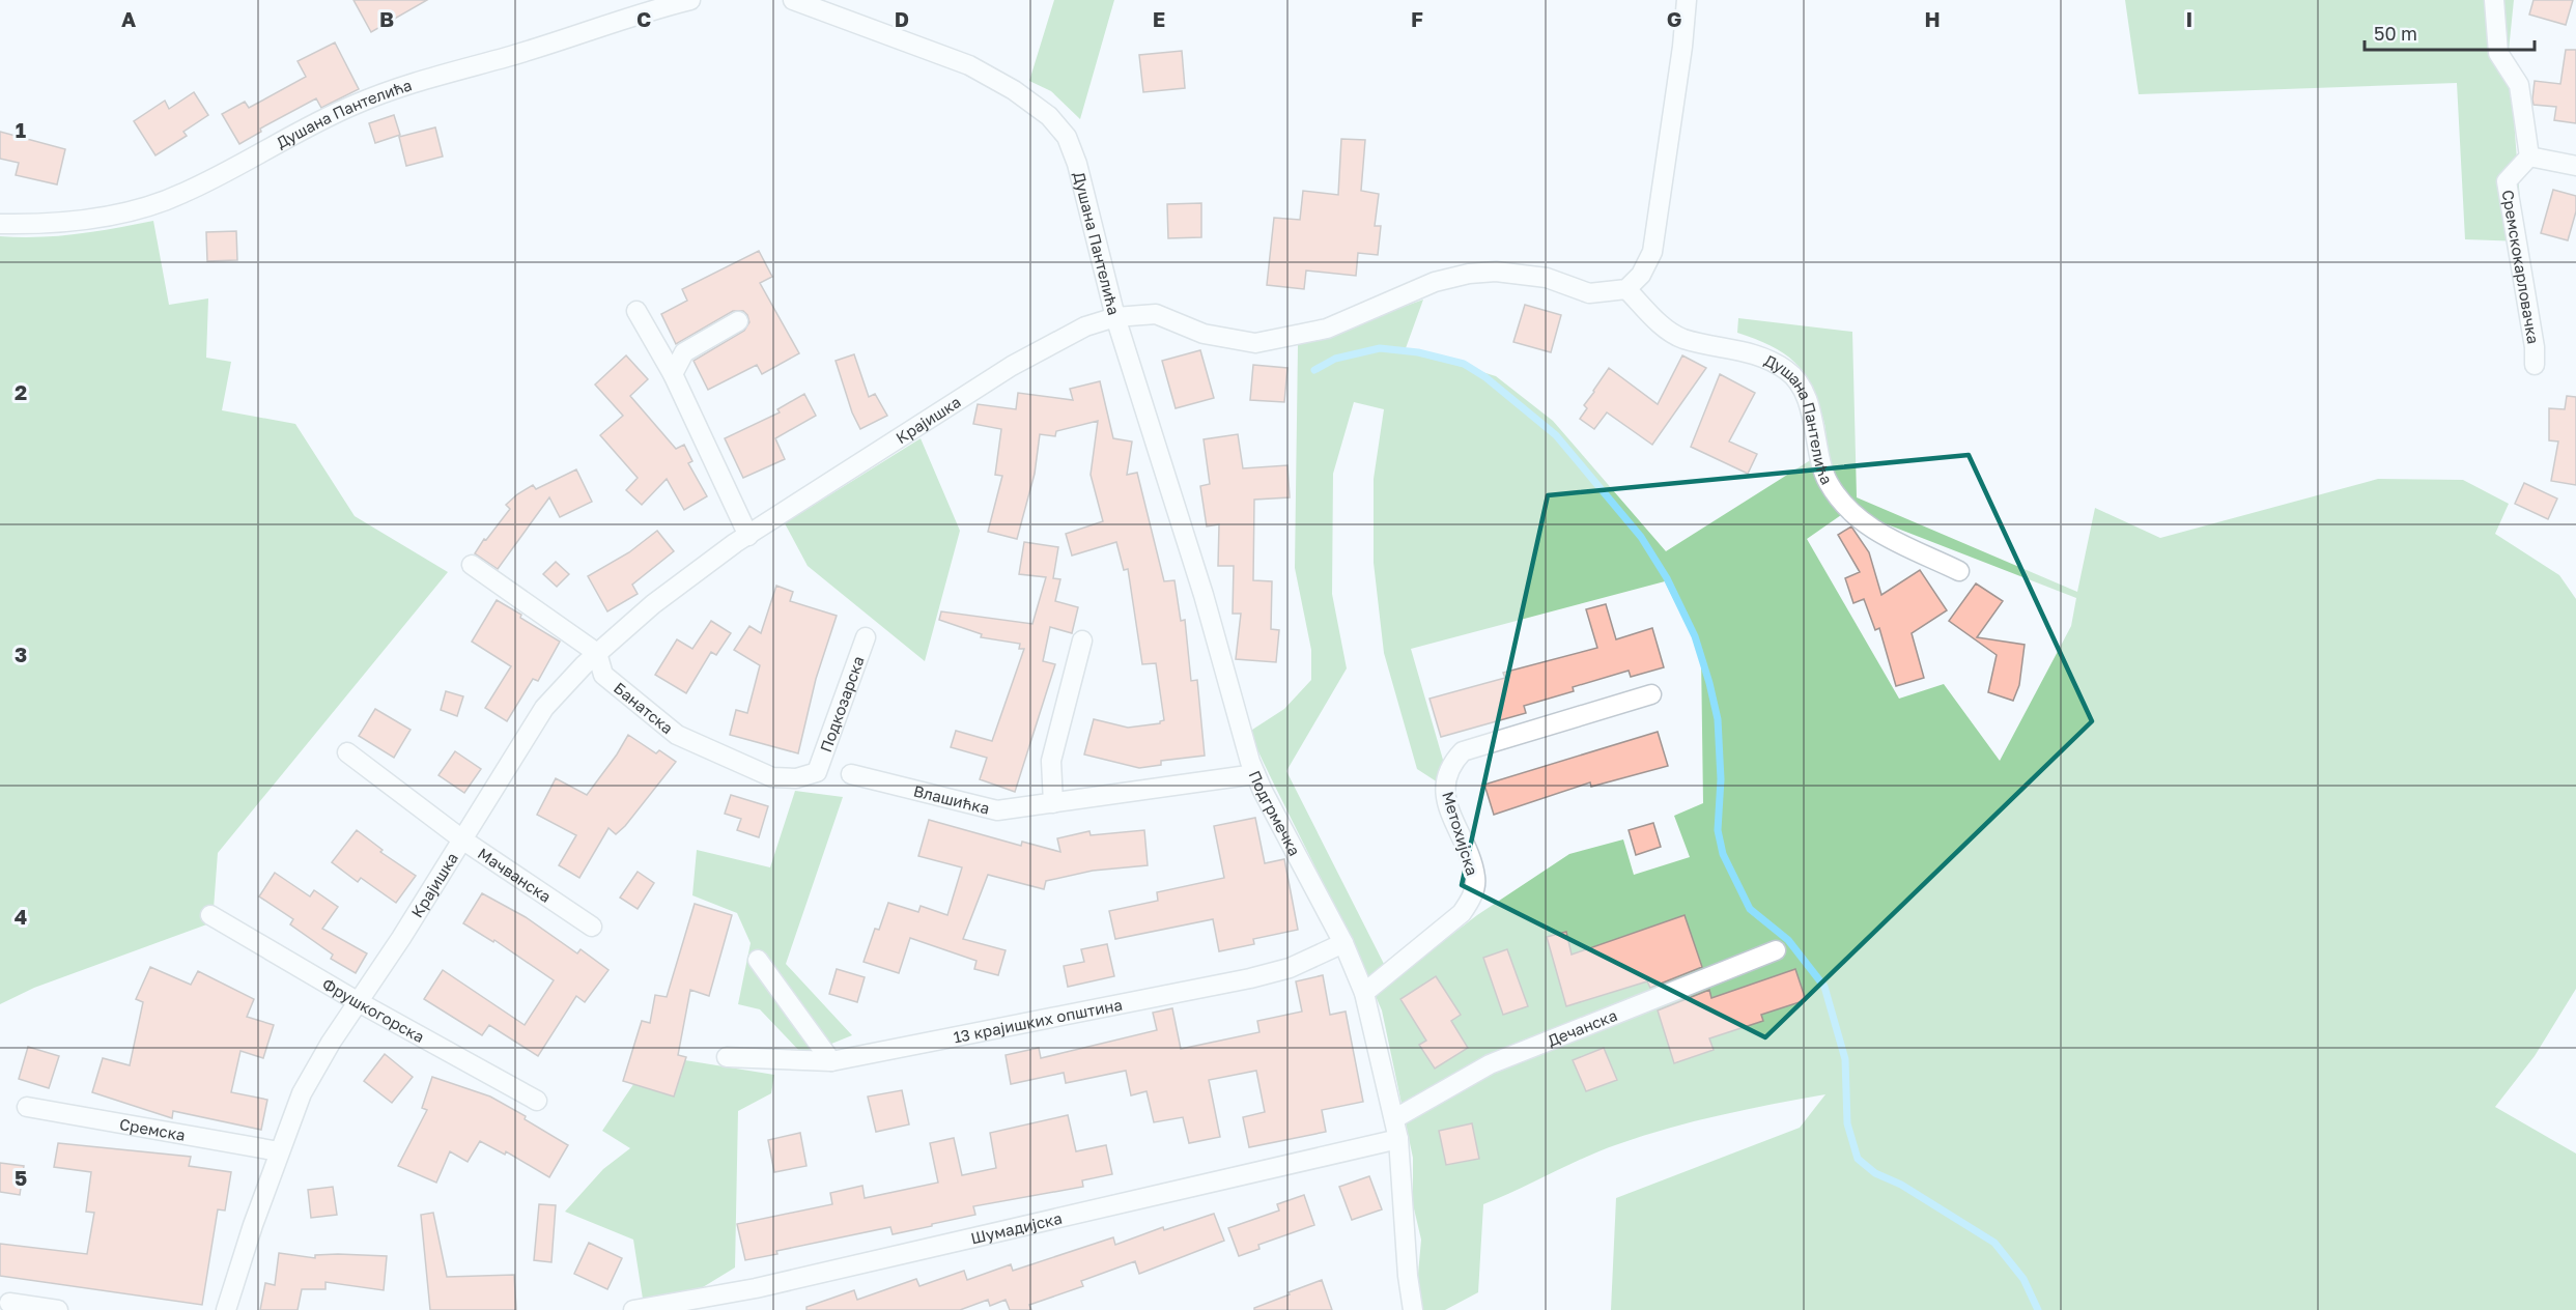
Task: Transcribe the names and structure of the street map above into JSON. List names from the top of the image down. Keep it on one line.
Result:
{"streets":{"street":["Душана Пантелића","Сремскокарловачка","Крајишка","Подкозарска","Банатска","Влашићка","Подгрмечка","Метохијска","Мачванска","Фрушкогорска","13 крајишких општина","Дечанска","Сремска","Шумадијска"]},"crossings":[["Душана Пантелића","Крајишка"],["Душана Пантелића","Подгрмечка"],["Крајишка","Банатска"],["Крајишка","Подгрмечка"],["Крајишка","Мачванска"],["Крајишка","Фрушкогорска"],["Крајишка","Сремска"],["Подкозарска","Банатска"],["Влашићка","Подгрмечка"],["Подгрмечка","Метохијска"],["Подгрмечка","13 крајишких општина"],["Подгрмечка","Дечанска"],["Подгрмечка","Шумадијска"]],"scale_bar":"50 m","grid":{"columns":["A","B","C","D","E","F","G","H","I"],"rows":["1","2","3","4","5"]}}
